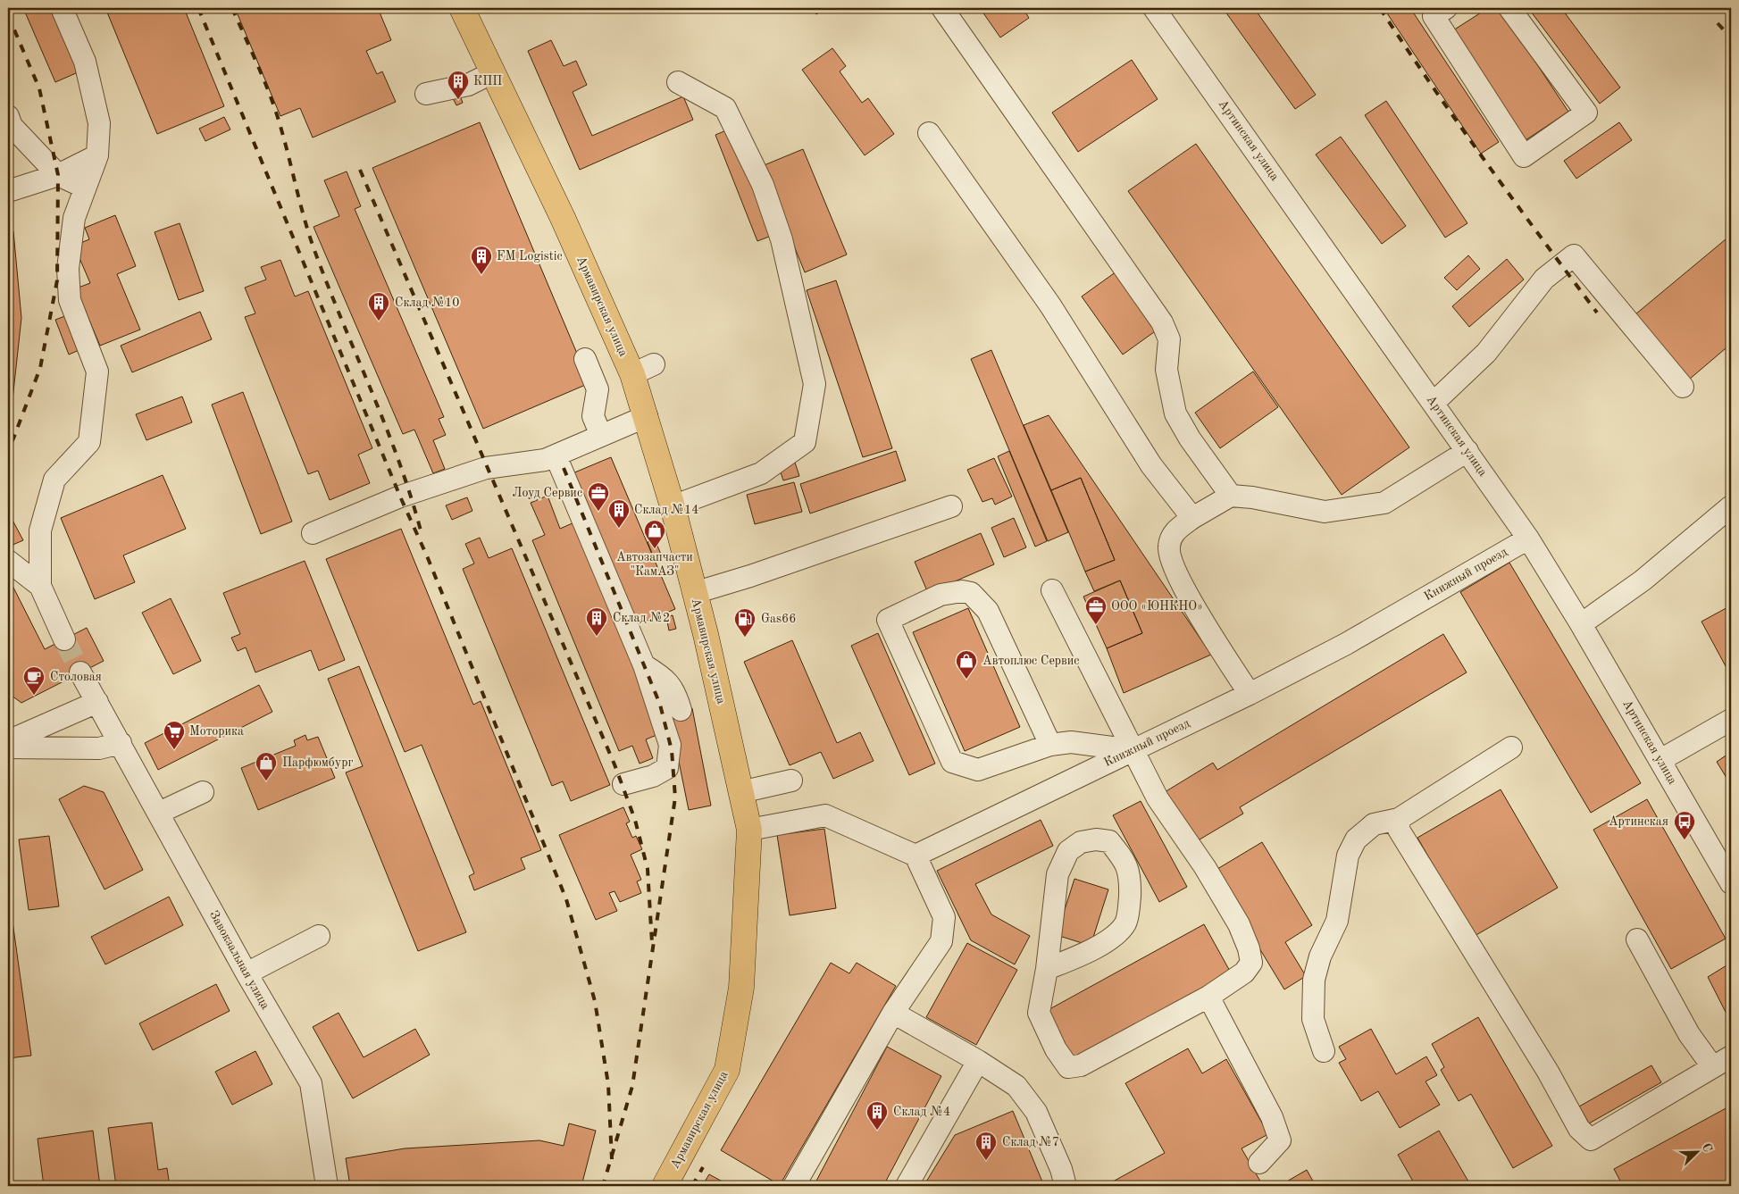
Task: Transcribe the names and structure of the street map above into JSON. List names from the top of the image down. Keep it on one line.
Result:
{"streets":{"main road":["Армавирская улица"],"street":["Артинская улица","Книжный проезд","Завокзальная улица"]},"crossings":[["Артинская улица","Книжный проезд"]],"places":{"building":["КПП","FM Logistic","Склад №10","Склад №14","Склад №2","Склад №4","Склад №7"],"office":["Лоуд Сервис","ООО «ЮНКНО»"],"shop":["Автозапчасти \"КамАЗ\"","Автоплюс Сервис","Парфюмбург"],"fuel station":["Gas66"],"cafe":["Столовая"],"supermarket":["Моторика"],"bus stop":["Артинская"]},"north":"top right"}
